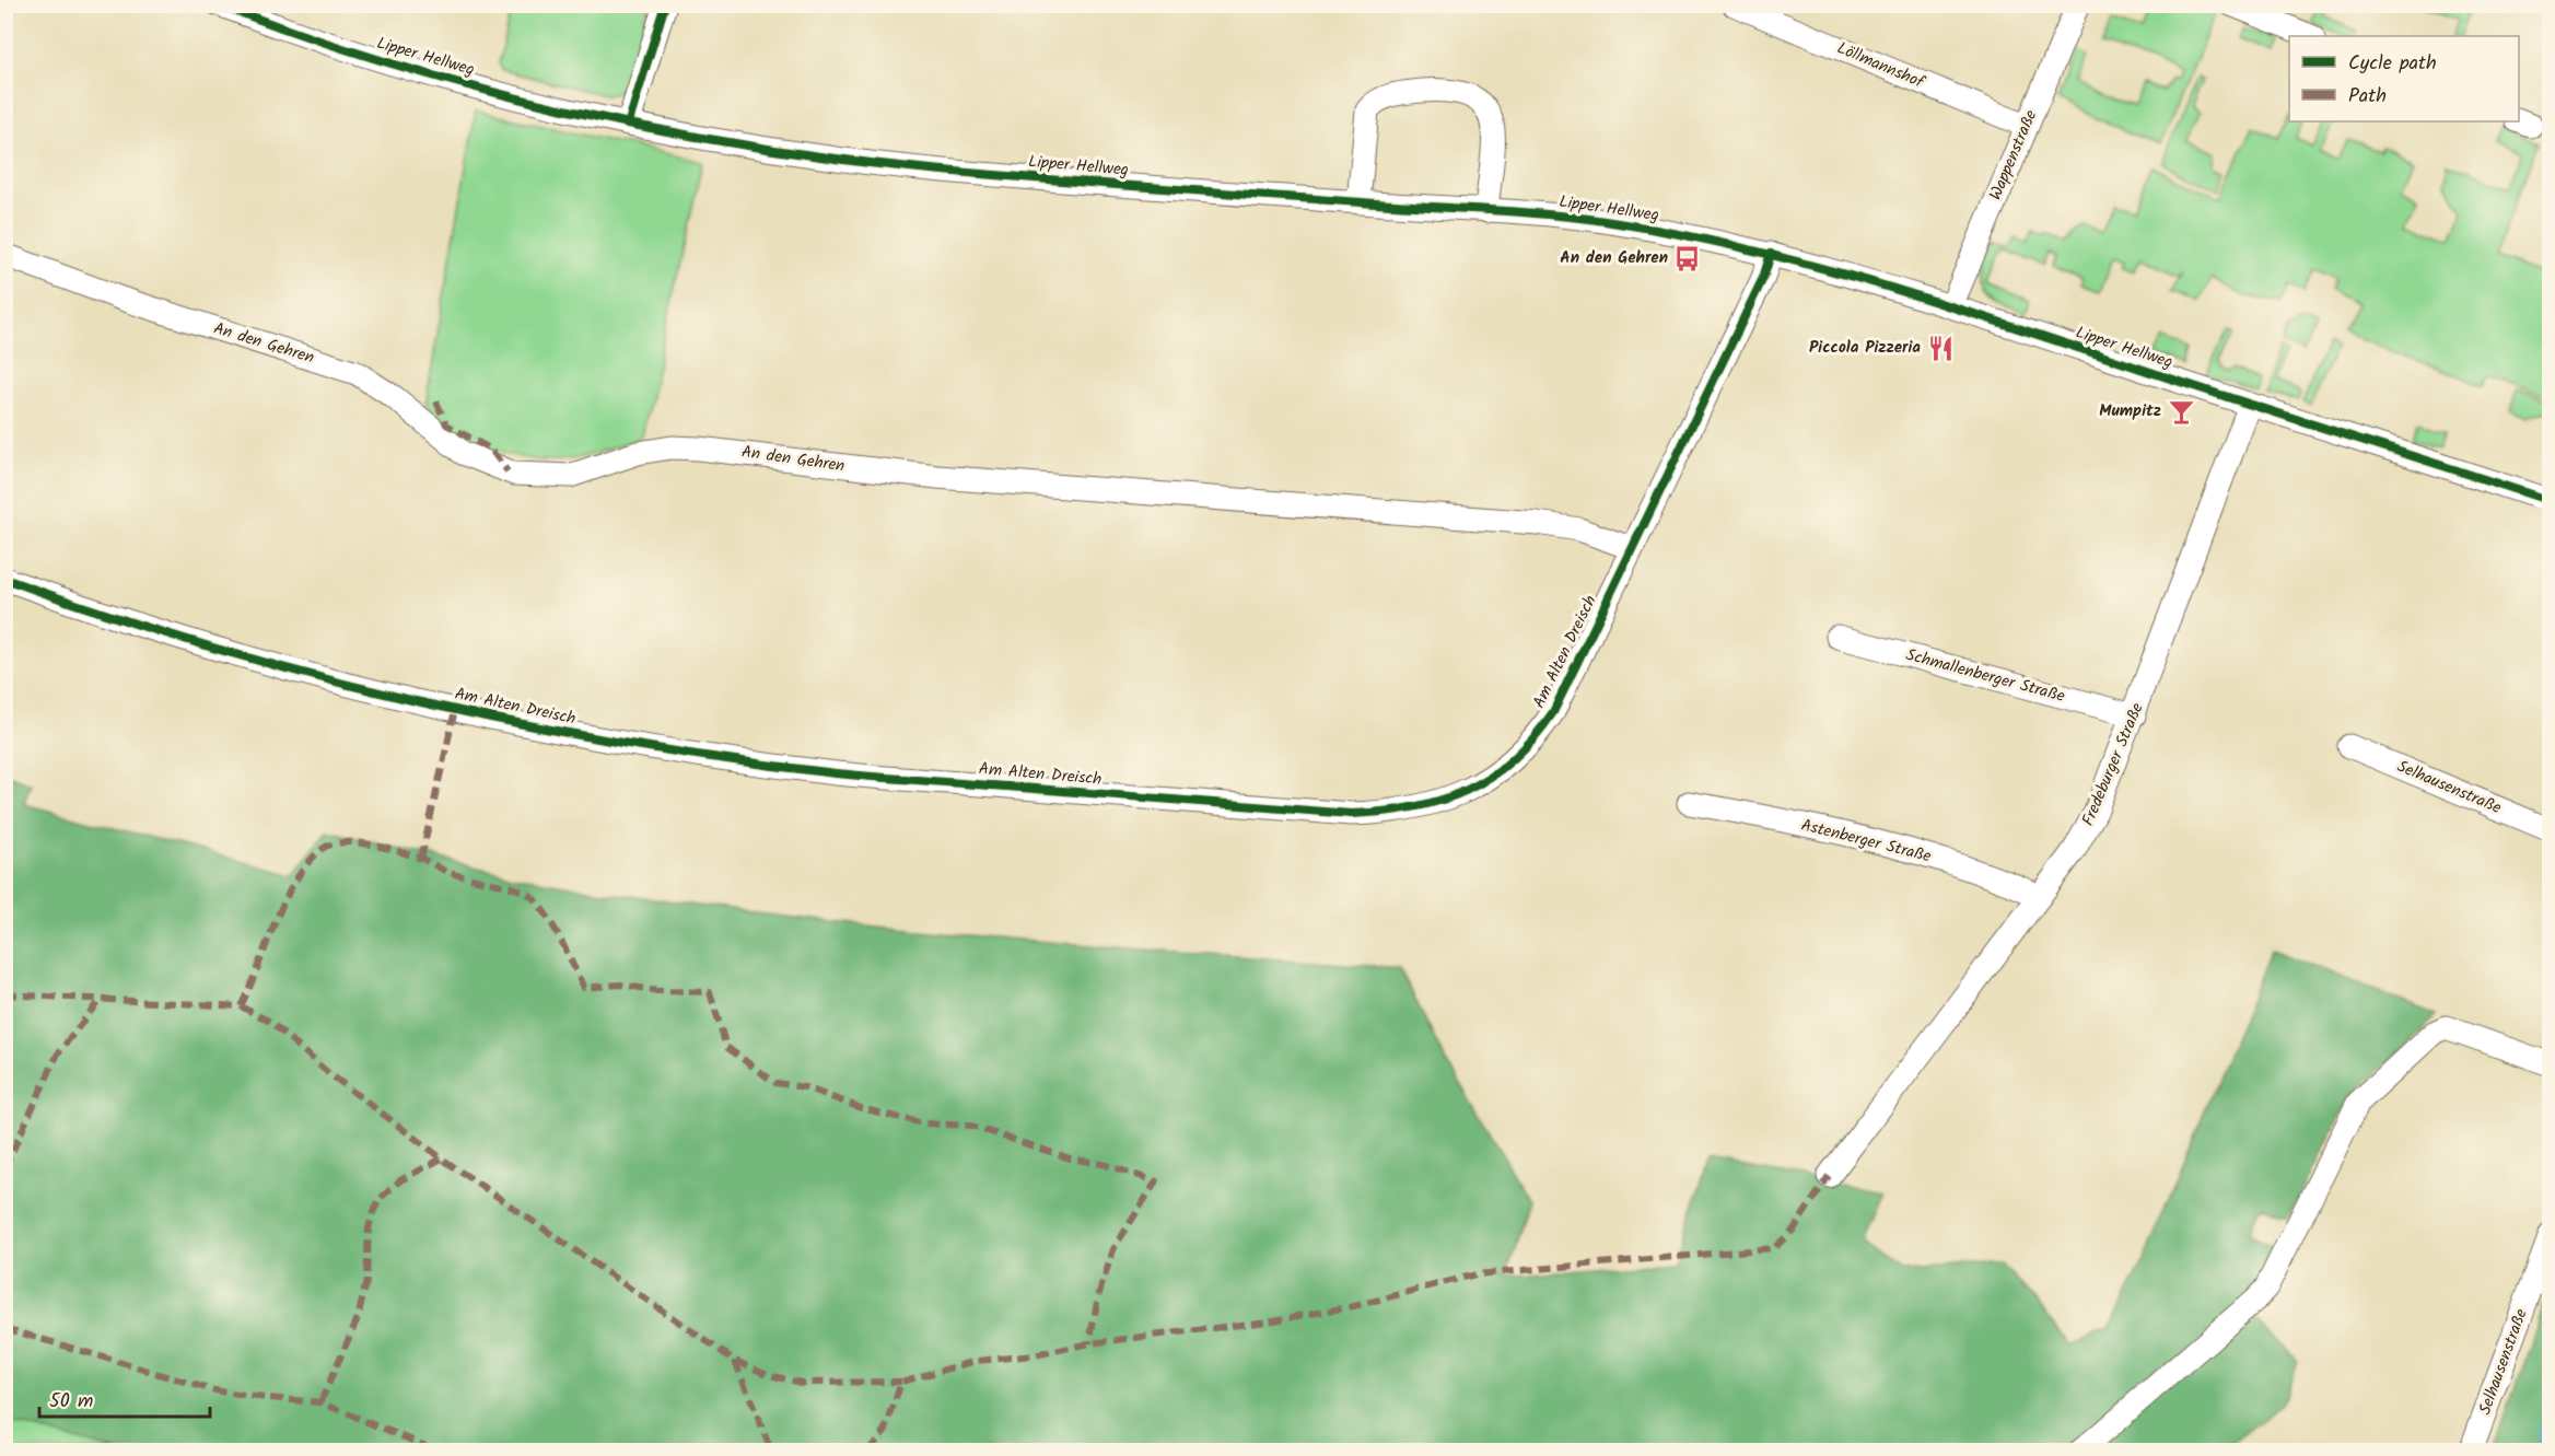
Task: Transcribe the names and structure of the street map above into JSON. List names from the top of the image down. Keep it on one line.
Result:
{"streets":{"street":["Lipper Hellweg","Löllmannshof","Wappenstraße","An den Gehren","Am Alten Dreisch","Schmallenberger Straße","Fredeburger Straße","Selhausenstraße","Astenberger Straße"]},"crossings":[["Lipper Hellweg","Wappenstraße"],["Lipper Hellweg","Am Alten Dreisch"],["Lipper Hellweg","Fredeburger Straße"],["Löllmannshof","Wappenstraße"],["An den Gehren","Am Alten Dreisch"],["Schmallenberger Straße","Fredeburger Straße"],["Fredeburger Straße","Astenberger Straße"]],"places":{"bus stop":["An den Gehren"],"restaurant":["Piccola Pizzeria"],"bar":["Mumpitz"]},"legend":["Cycle path","Path"],"scale_bar":"50 m"}
